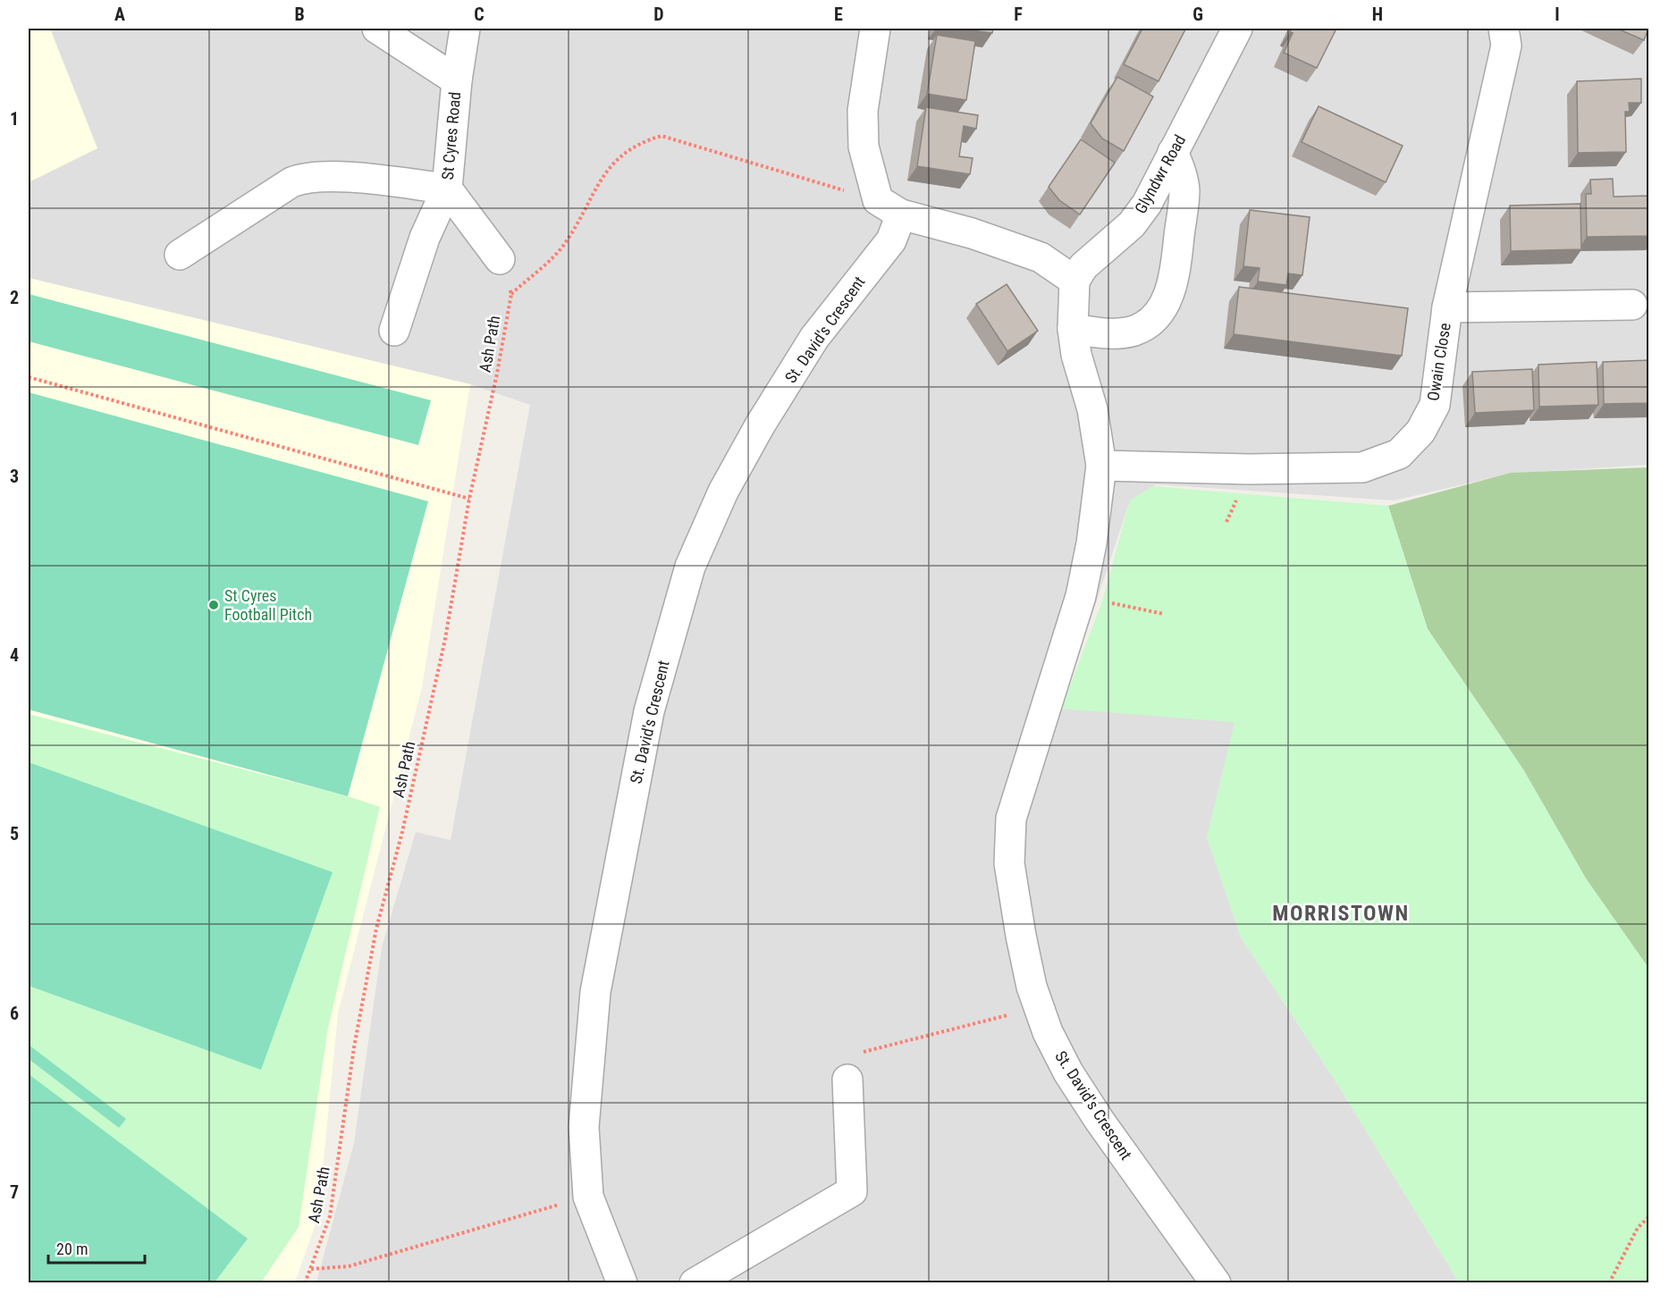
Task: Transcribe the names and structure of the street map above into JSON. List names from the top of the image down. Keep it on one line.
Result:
{"streets":{"street":["St Cyres Road","Glyndwr Road","St. David's Crescent","Owain Close"],"path":["Ash Path"]},"crossings":[["St Cyres Road","Ash Path"],["Glyndwr Road","St. David's Crescent"],["St. David's Crescent","Owain Close"]],"districts":["MORRISTOWN"],"places":["St Cyres Football Pitch"],"scale_bar":"20 m","grid":{"columns":["A","B","C","D","E","F","G","H","I"],"rows":["1","2","3","4","5","6","7"]}}
